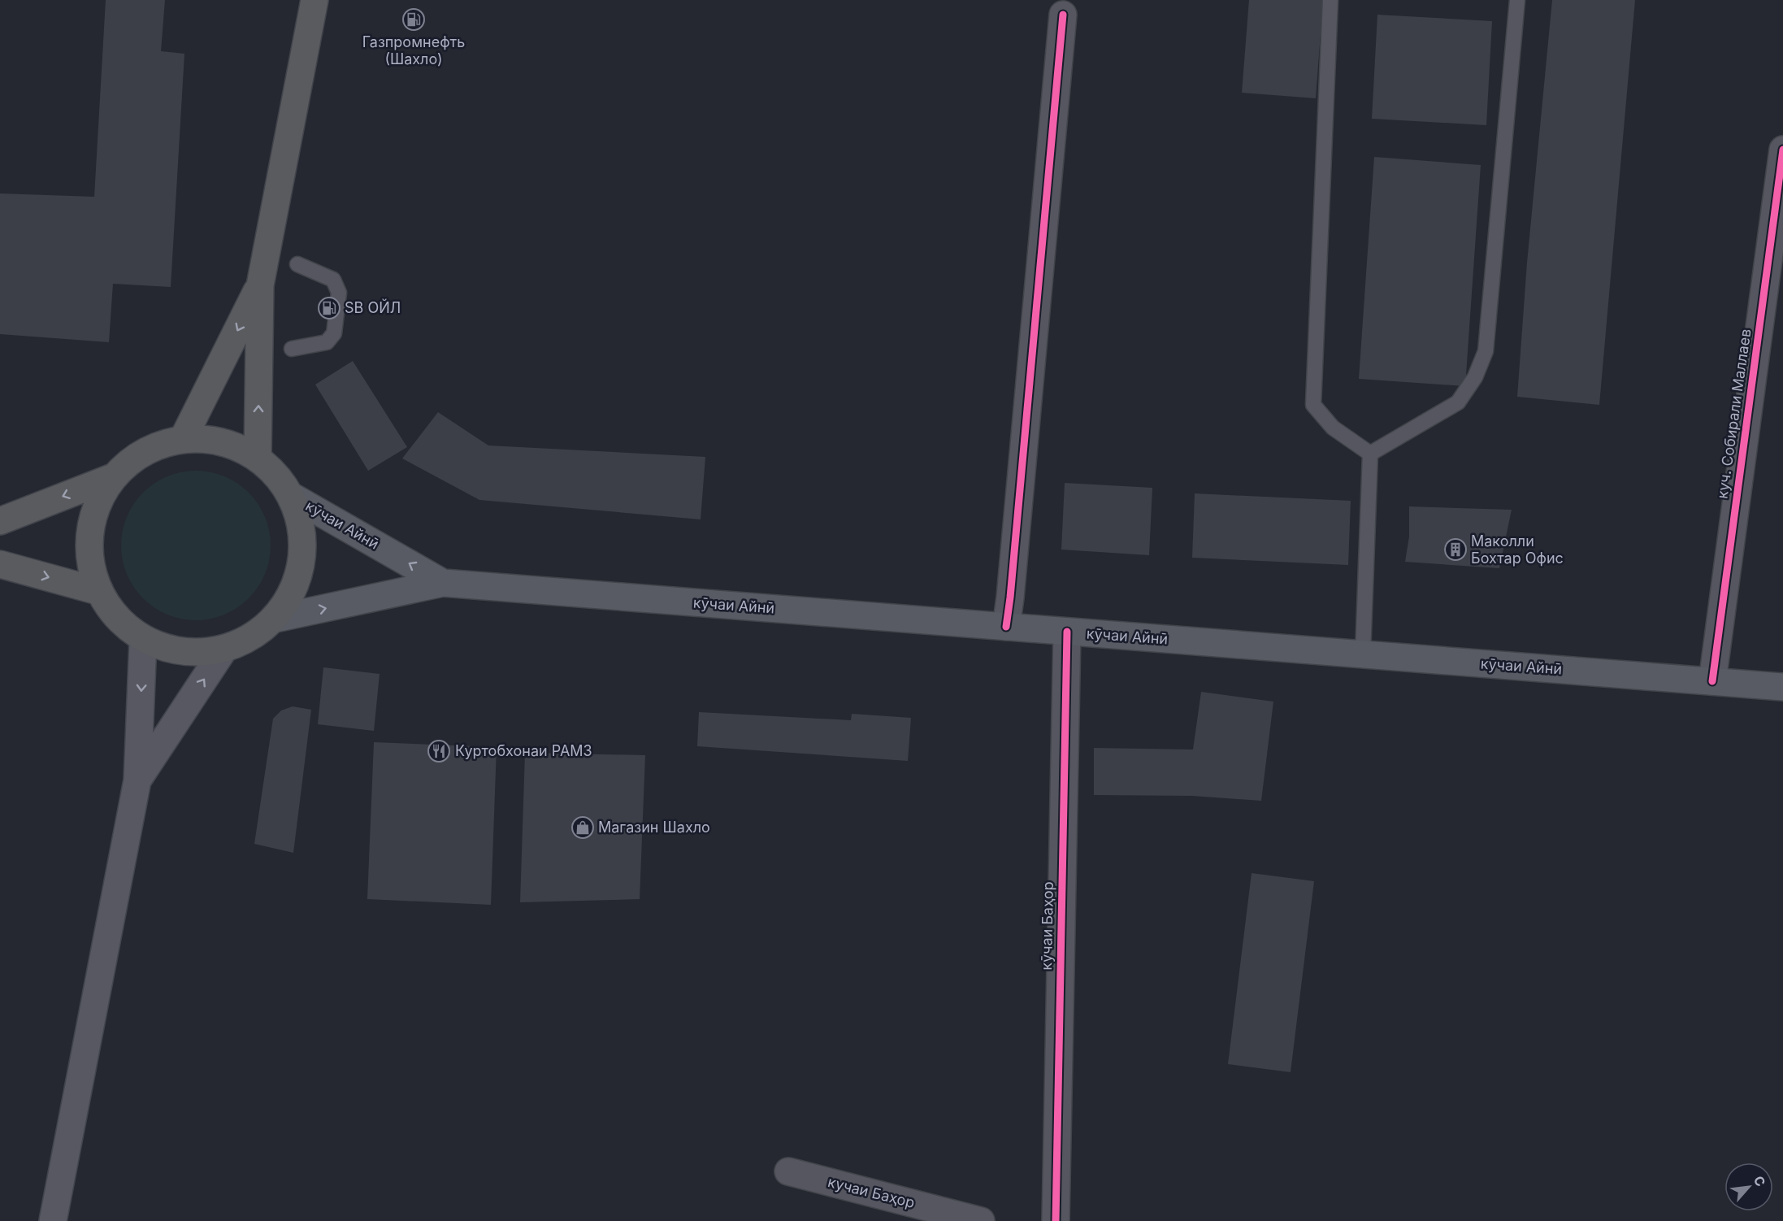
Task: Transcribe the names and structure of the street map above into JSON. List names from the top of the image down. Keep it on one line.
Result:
{"streets":{"main road":["кӯчаи Айнӣ"],"street":["куч. Собирали Маллаев","кӯчаи Баҳор","кучаи Баҳор"]},"crossings":[["куч. Собирали Маллаев","кӯчаи Айнӣ"],["кӯчаи Айнӣ","кӯчаи Баҳор"]],"places":{"fuel station":["Газпромнефть (Шахло)","SB ОЙЛ"],"building":["Маколли Бохтар Офис"],"restaurant":["Куртобхонаи РАМЗ"],"shop":["Магазин Шахло"]},"north":"top right"}
